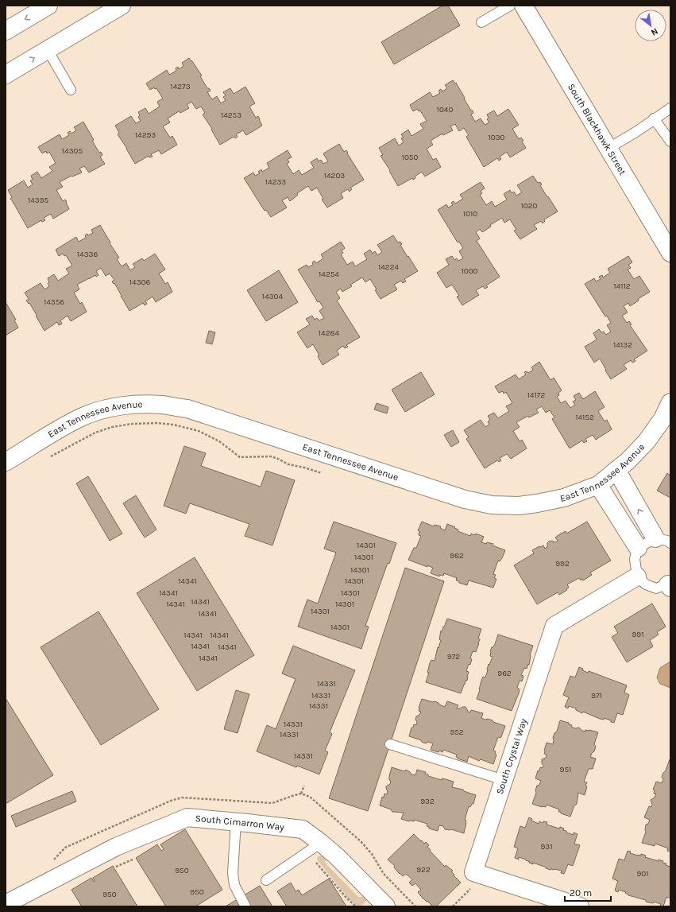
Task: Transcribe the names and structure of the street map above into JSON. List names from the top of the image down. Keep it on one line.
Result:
{"streets":{"street":["South Blackhawk Street","East Tennessee Avenue","South Crystal Way","South Cimarron Way"]},"house_numbers":["14273","1040","14253","14293","1030","14305","1050","14203","14233","14395","1020","1010","14336","14224","1000","14254","14306","14112","14304","14356","14284","14132","14172","14152","14301","982","14301","992","14301","14341","14301","14341","14301","14341","14341","14301","14301","14341","14301","991","14341","14341","14341","14341","972","14341","962","14331","14331","971","14331","14331","952","14331","14331","951","932","931","922","950","901","950","950"],"scale_bar":"20 m","north":"bottom right"}
